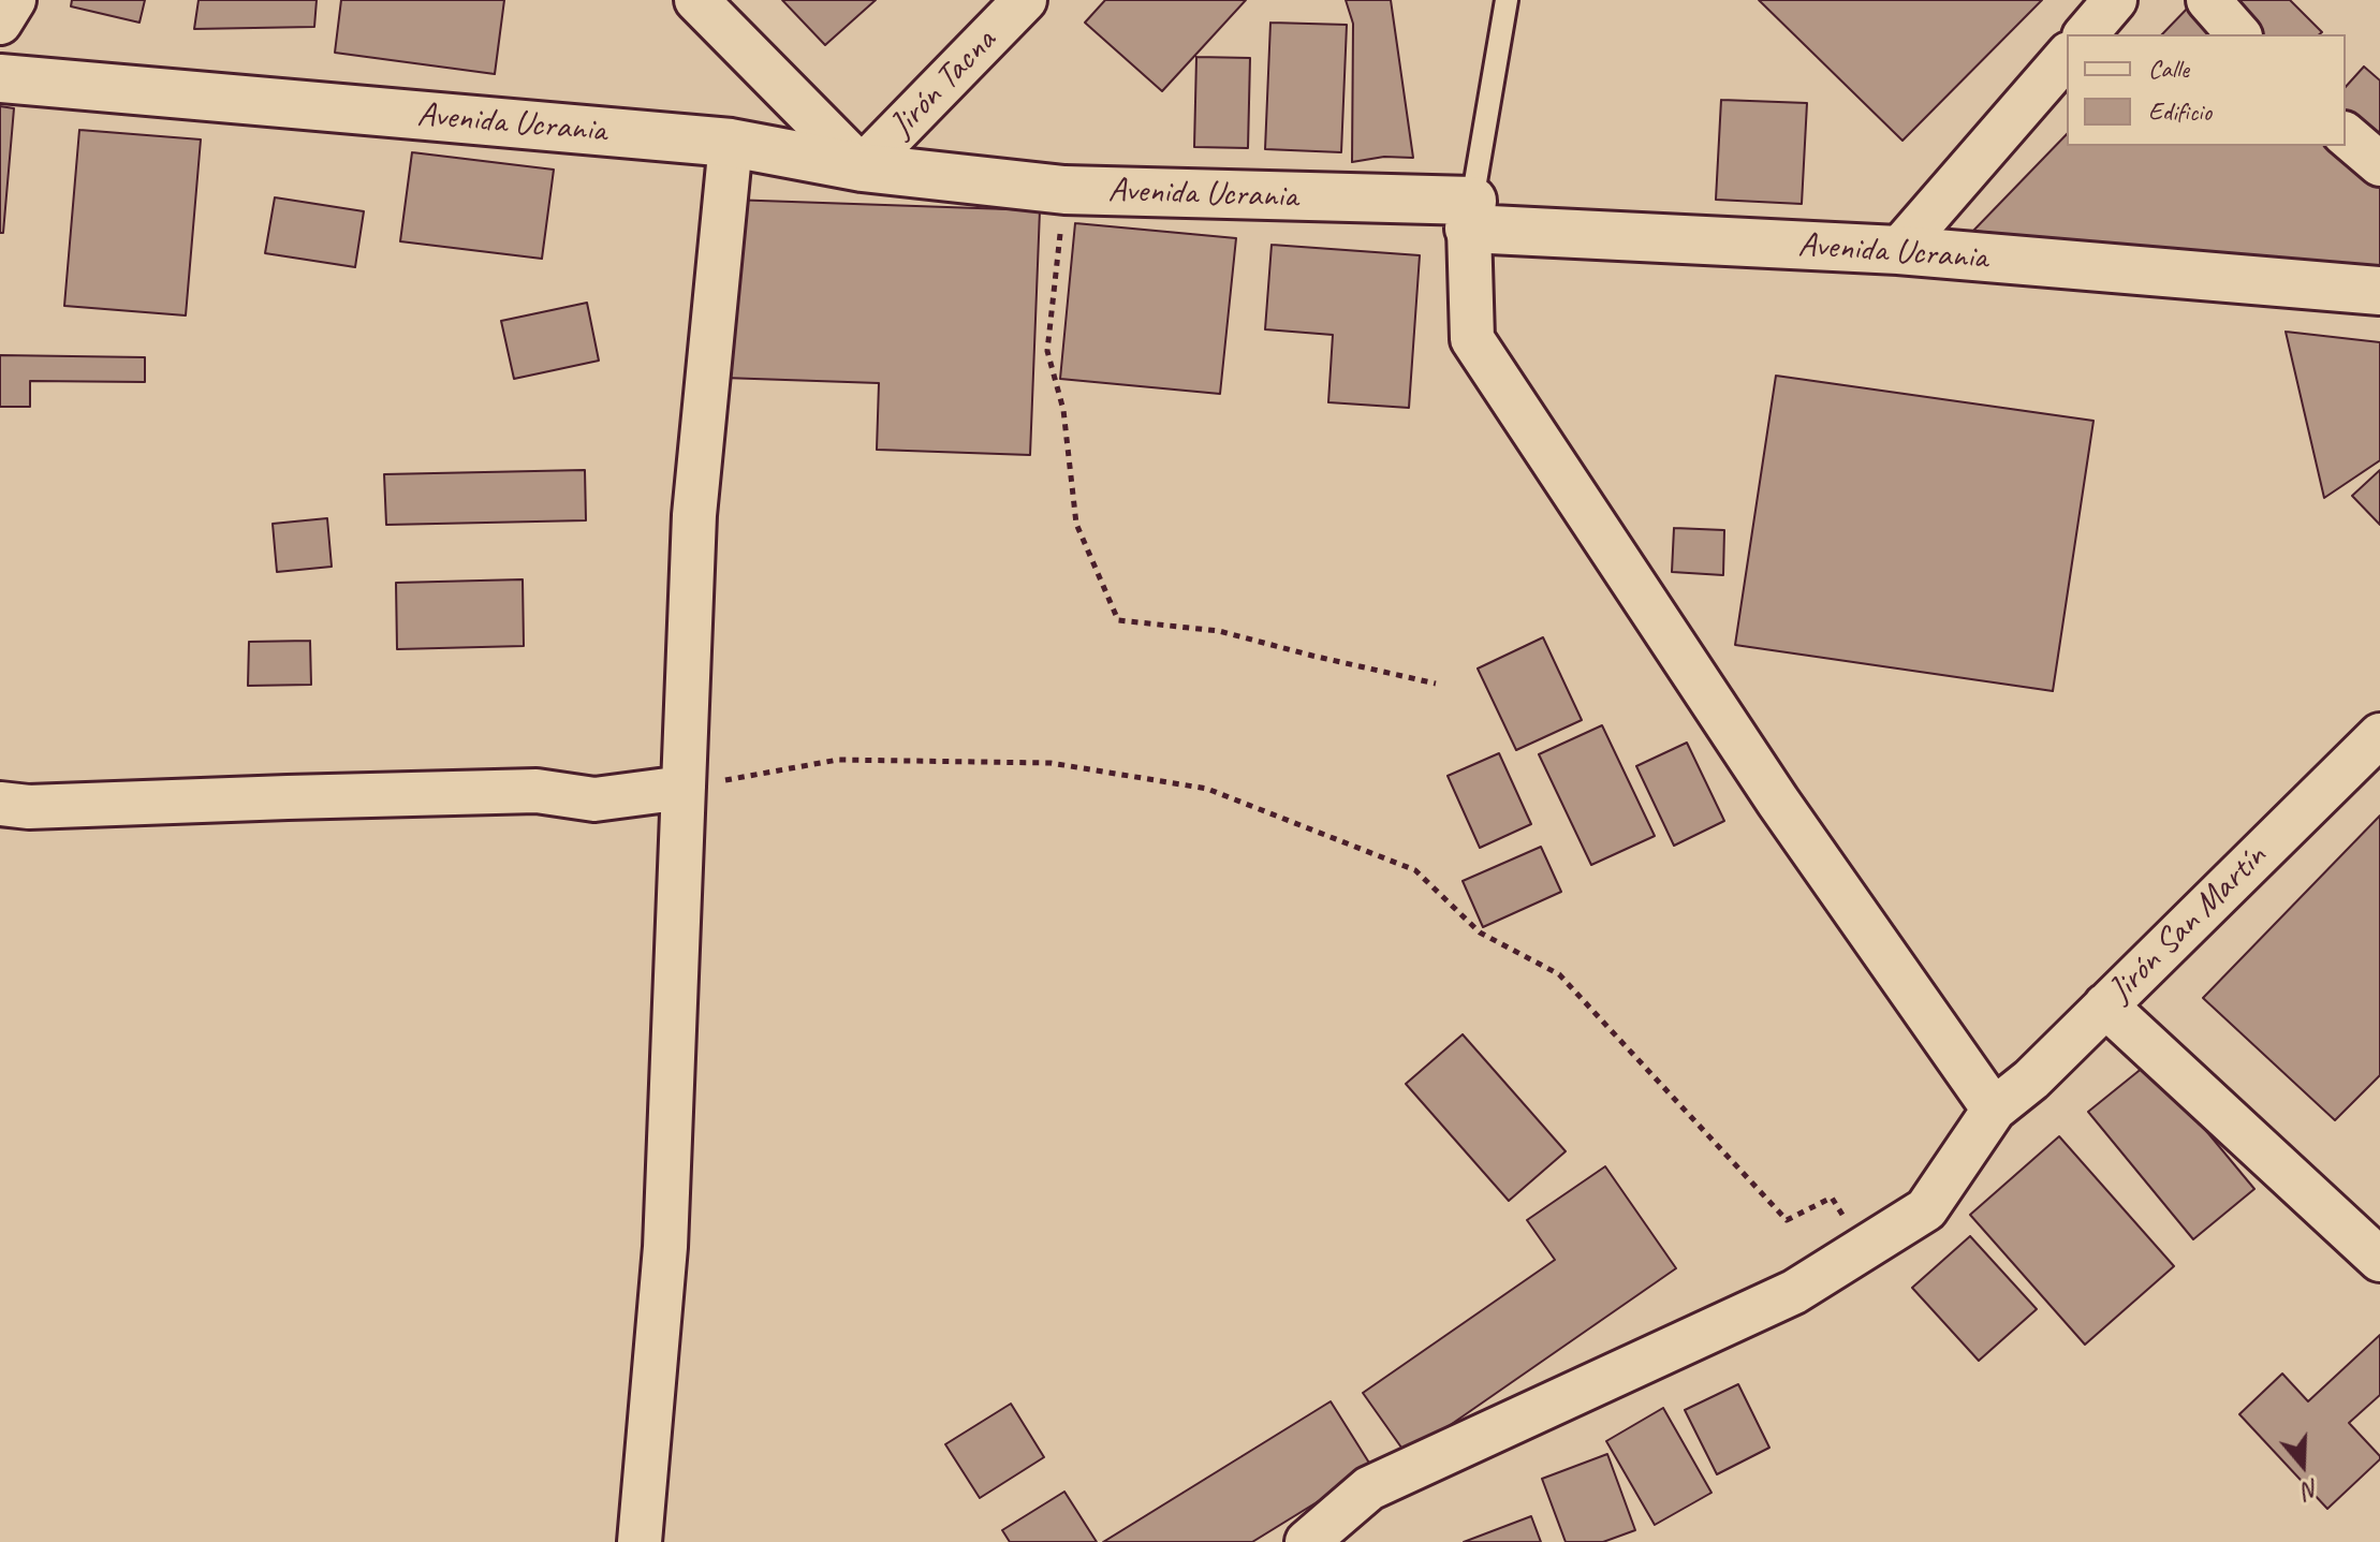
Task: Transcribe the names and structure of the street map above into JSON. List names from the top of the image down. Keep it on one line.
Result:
{"streets":{"main road":["Avenida Ucrania"],"street":["Jirón Tacna","Jirón San Martín"]},"crossings":[["Jirón Tacna","Avenida Ucrania"]],"legend":["Calle","Edificio"],"north":"bottom"}
